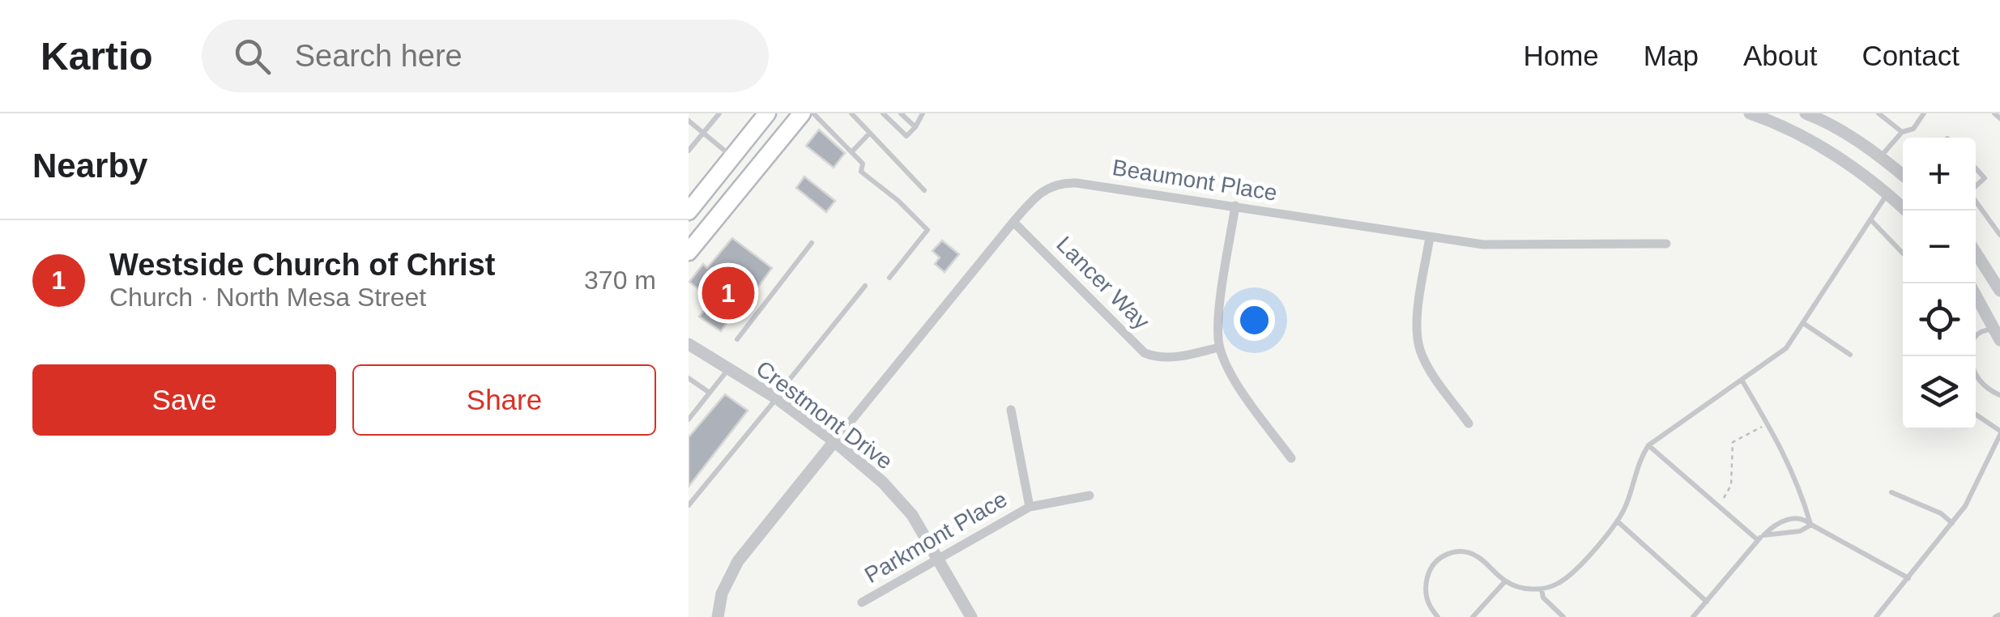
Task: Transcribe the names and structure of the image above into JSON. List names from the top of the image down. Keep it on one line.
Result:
{"streets":{"street":["Beaumont Place","Lancer Way","Crestmont Drive","Parkmont Place"]},"crossings":[["Beaumont Place","Lancer Way"],["Beaumont Place","Crestmont Drive"],["Crestmont Drive","Parkmont Place"]],"page":{"header":"Kartio","search":"Search here","nav":["Home","Map","About","Contact"],"heading":"Nearby","map_buttons":["+","−"],"list":[{"mark":"1","name":"Westside Church of Christ","note":"Church · North Mesa Street","value":"370 m"}],"pins":"1","buttons":["Save","Share"]}}
